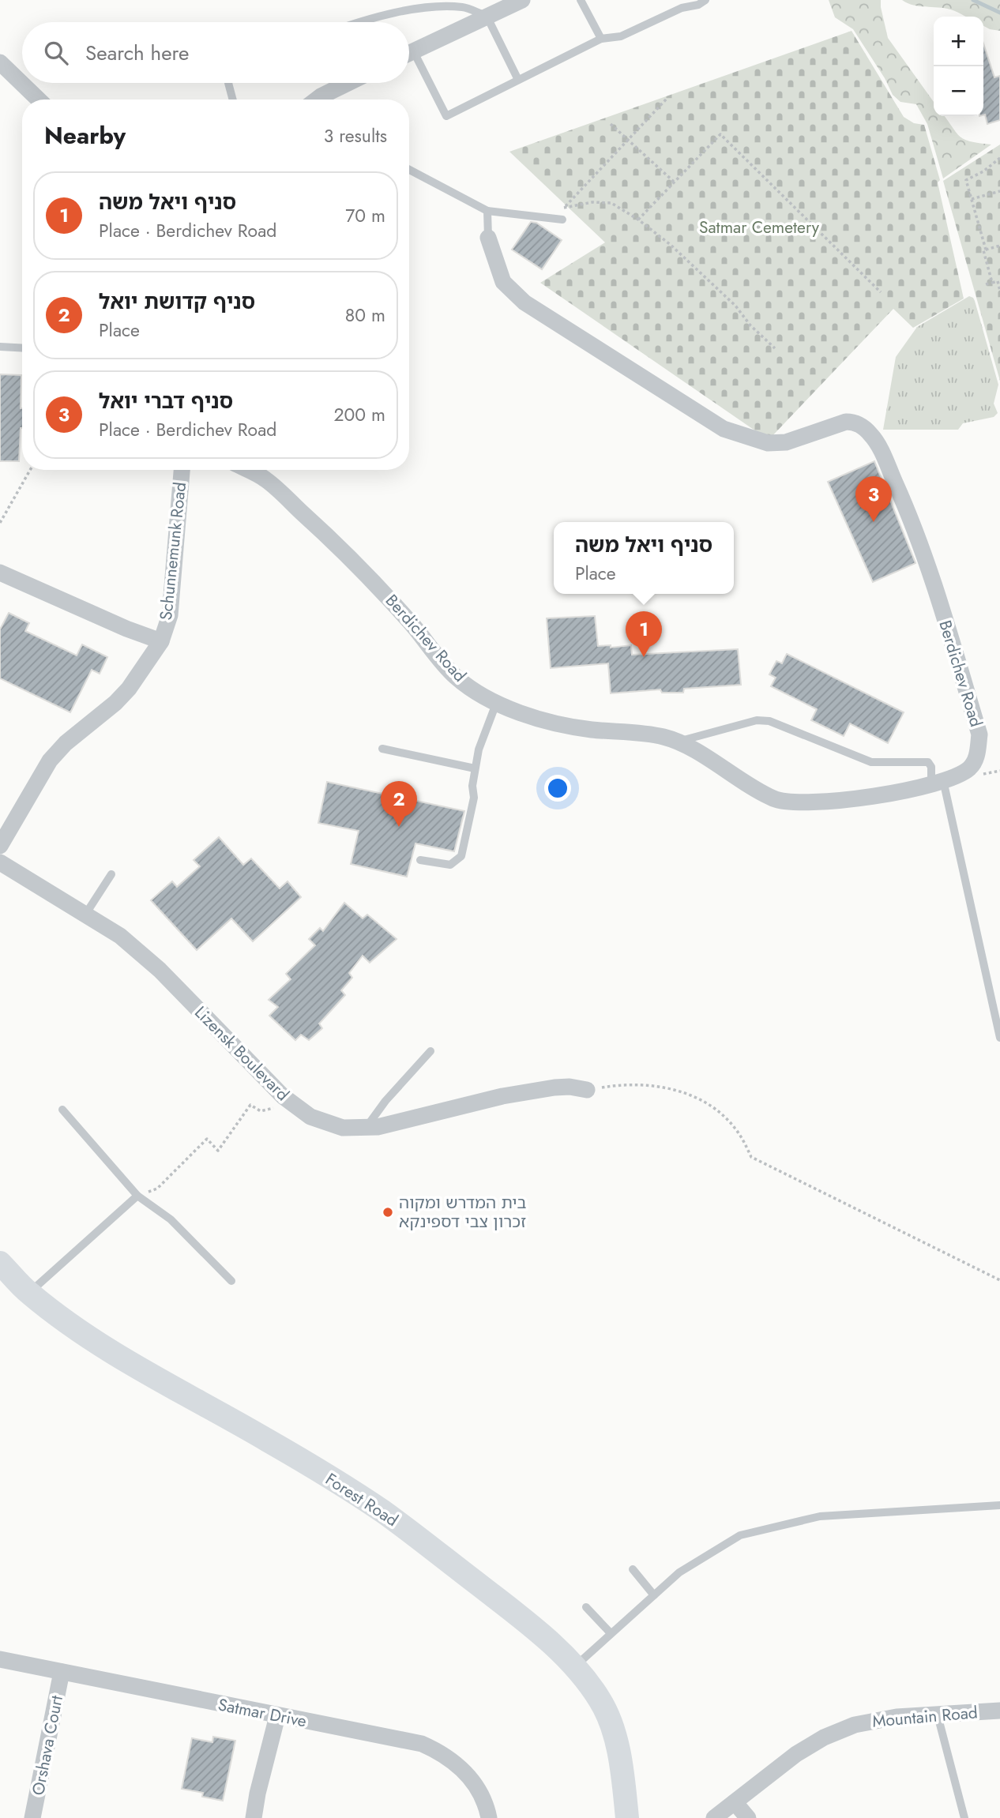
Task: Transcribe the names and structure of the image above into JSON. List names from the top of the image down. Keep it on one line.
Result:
{"streets":{"street":["Schunnemunk Road","Berdichev Road","Lizensk Boulevard","Forest Road","Satmar Drive","Mountain Road","Orshava Court"]},"crossings":[["Satmar Drive","Orshava Court"]],"parks":["Satmar Cemetery"],"places":["בית המדרש ומקוה זכרון צבי דספינקא"],"page":{"map_buttons":["+","−"],"search":"Search here","heading":["Nearby","3 results"],"list":[{"mark":"1","name":"סניף ויאל משה","note":"Place · Berdichev Road","value":"70 m"},{"mark":"2","name":"סניף קדושת יואל","note":"Place","value":"80 m"},{"mark":"3","name":"סניף דברי יואל","note":"Place · Berdichev Road","value":"200 m"}],"pins":["3","1","2"],"popup":["סניף ויאל משה","Place"]}}
